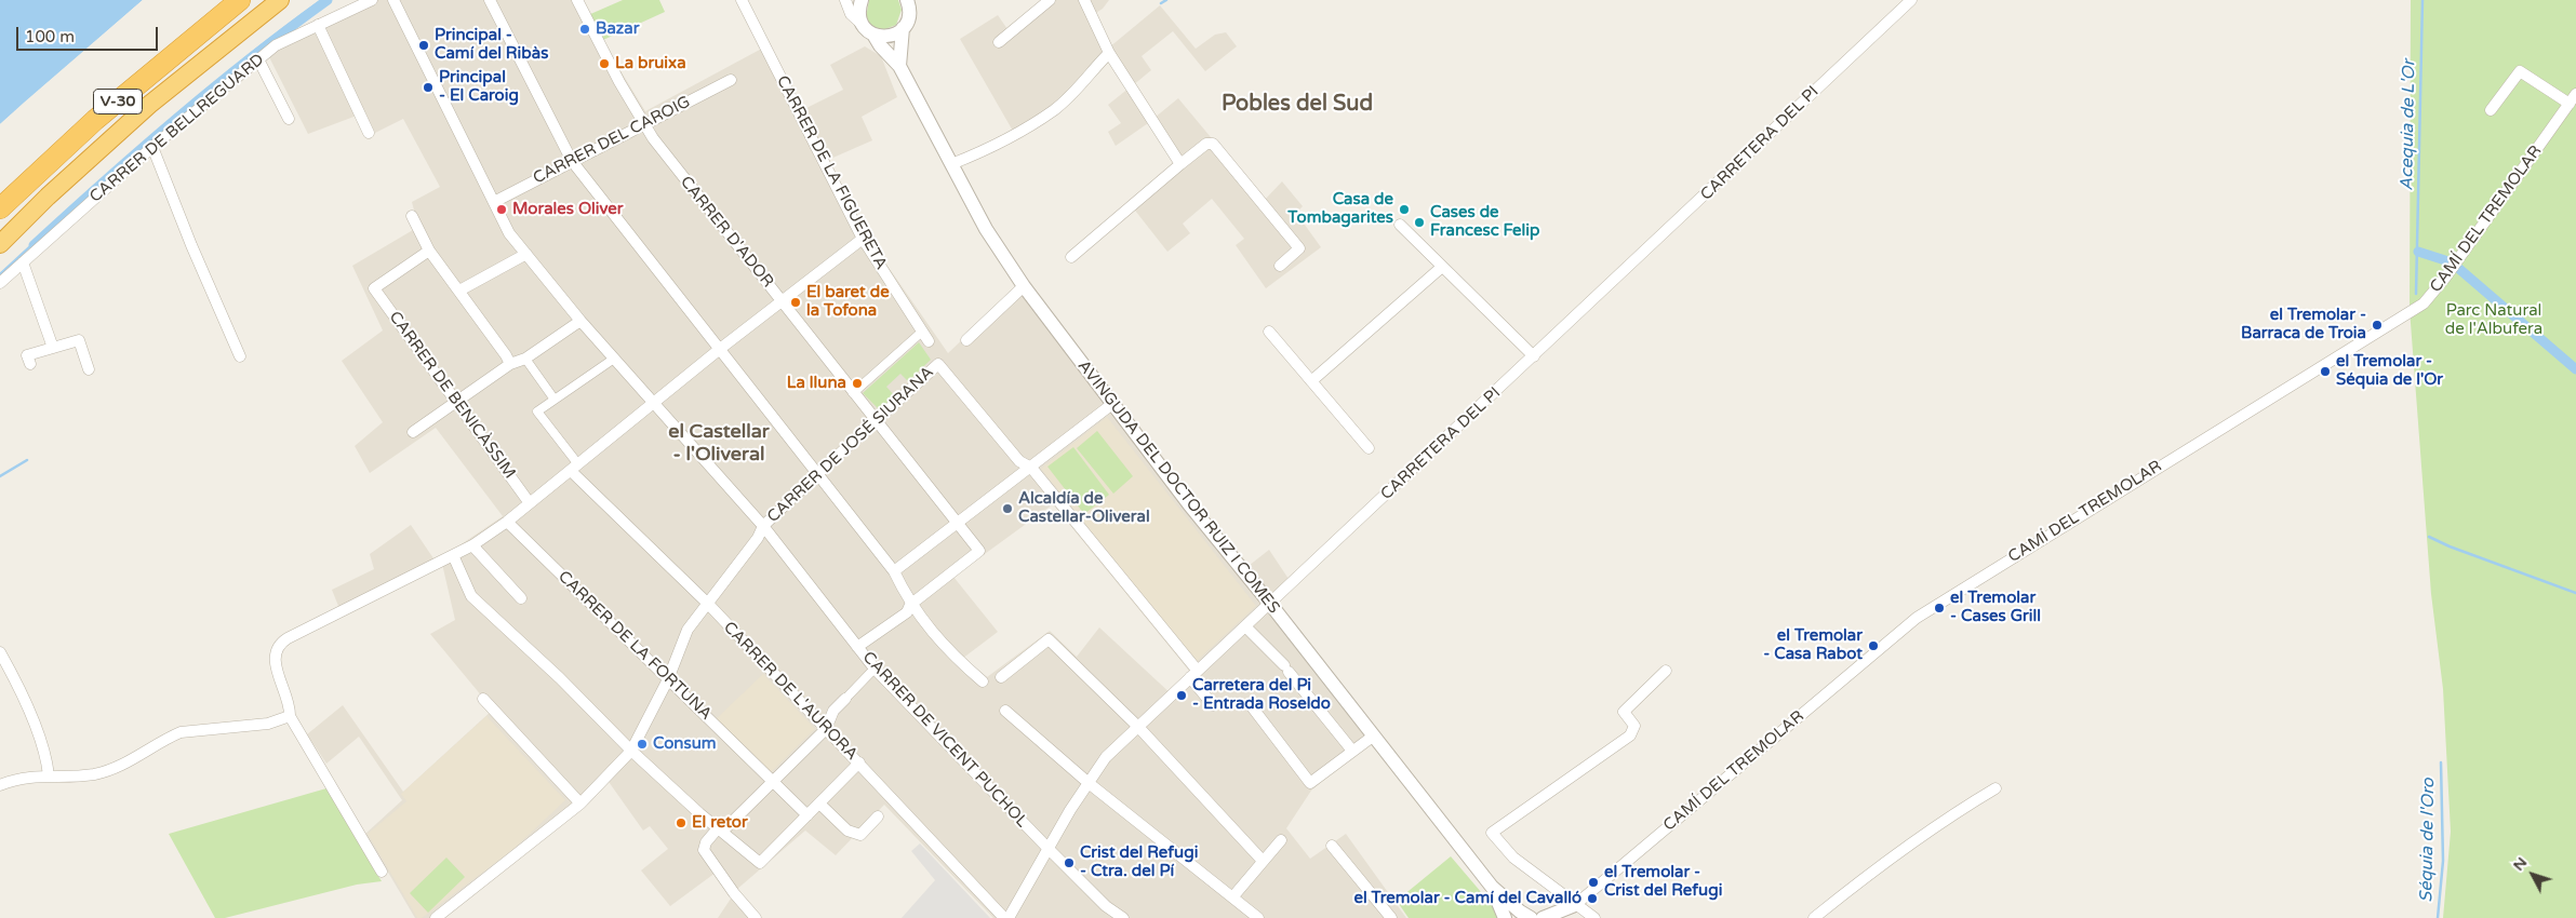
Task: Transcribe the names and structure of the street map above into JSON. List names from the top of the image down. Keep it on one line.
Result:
{"streets":{"highway":["V-30"],"street":["CARRER DE BELLREGUARD","CARRER DEL CAROIG","CARRETERA DEL PI","CARRER DE LA FIGUERETA","CAMÍ DEL TREMOLAR","CARRER D'ADOR","CARRER DE BENICÀSSIM","CARRER DE JOSÉ SIURANA","AVINGUDA DEL DOCTOR RUIZ I COMES","CARRER DE LA FORTUNA","CARRER DE L'AURORA","CARRER DE VICENT PUCHOL"]},"crossings":[["CARRER DEL CAROIG","CARRER D'ADOR"],["CARRER DEL CAROIG","CARRER DE VICENT PUCHOL"],["CARRETERA DEL PI","AVINGUDA DEL DOCTOR RUIZ I COMES"],["CARRETERA DEL PI","CARRER DE VICENT PUCHOL"],["CARRER D'ADOR","CARRER DE JOSÉ SIURANA"],["CARRER DE JOSÉ SIURANA","CARRER DE LA FORTUNA"],["CARRER DE JOSÉ SIURANA","CARRER DE L'AURORA"],["CARRER DE JOSÉ SIURANA","CARRER DE VICENT PUCHOL"]],"districts":["Pobles del Sud","el Castellar - l'Oliveral"],"water":["Acequia de L'Or","Séquia de l'Oro"],"parks":["Parc Natural de l'Albufera"],"places":["Bazar","Principal - Camí del Ribàs","La bruixa","Principal - El Caroig","Morales Oliver","Casa de Tombagarites","Cases de Francesc Felip","El baret de la Tofona","el Tremolar - Barraca de Troia","el Tremolar - Séquia de l'Or","La lluna","Alcaldía de Castellar-Oliveral","el Tremolar - Cases Grill","el Tremolar - Casa Rabot","Carretera del Pi - Entrada Roseldo","Consum","El retor","Crist del Refugi - Ctra. del Pí","el Tremolar - Crist del Refugi","el Tremolar - Camí del Cavalló"],"scale_bar":"100 m","north":"top left"}
